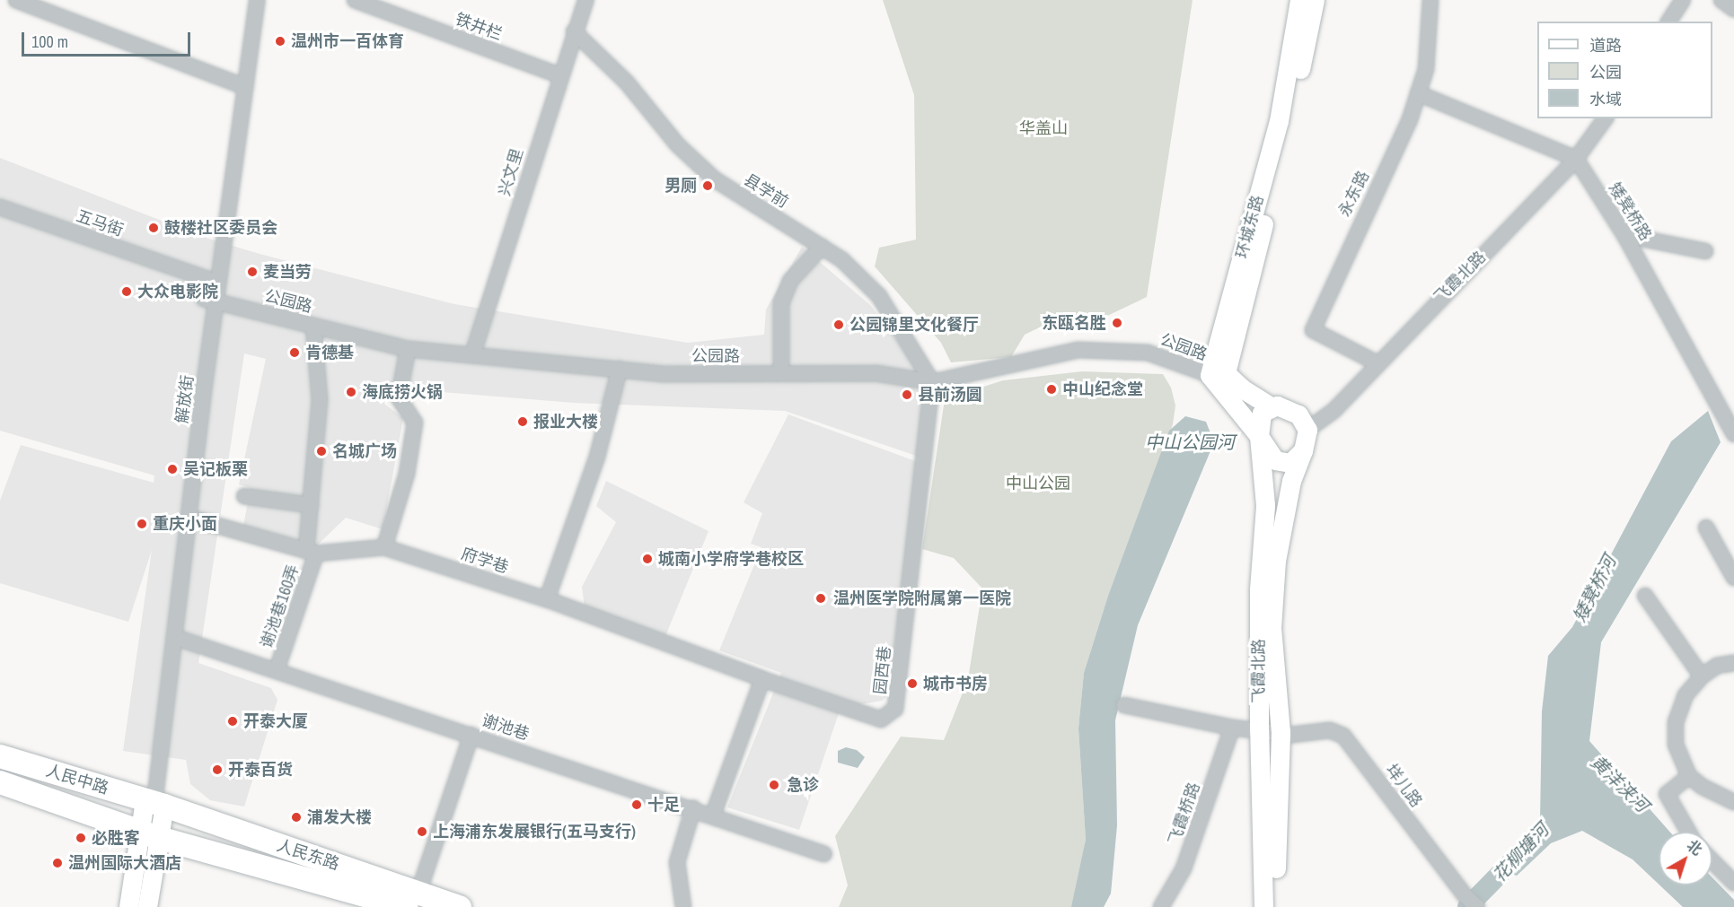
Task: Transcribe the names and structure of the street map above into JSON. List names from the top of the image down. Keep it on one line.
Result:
{"streets":{"highway":["人民中路","人民东路"],"main road":["环城东路","飞霞北路"],"street":["铁井栏","兴文里","县学前","永东路","矮凳桥路","五马街","公园路","解放街","府学巷","谢池巷160弄","园西巷","谢池巷","垟儿路","飞霞桥路"]},"crossings":[["铁井栏","兴文里"],["兴文里","县学前"],["兴文里","公园路"],["县学前","公园路"],["县学前","园西巷"],["永东路","飞霞北路"],["矮凳桥路","飞霞北路"],["五马街","解放街"],["环城东路","公园路"],["飞霞北路","垟儿路"],["公园路","解放街"],["公园路","谢池巷160弄"],["公园路","园西巷"],["解放街","府学巷"],["解放街","谢池巷"],["解放街","人民中路"],["解放街","人民东路"],["府学巷","谢池巷160弄"],["府学巷","园西巷"],["谢池巷160弄","谢池巷"],["人民中路","人民东路"]],"water":["中山公园河","矮凳桥河","黄洋浃河","花柳塘河"],"parks":["华盖山","中山公园"],"places":["温州市一百体育","男厕","鼓楼社区委员会","麦当劳","大众电影院","东瓯名胜","公园锦里文化餐厅","肯德基","中山纪念堂","海底捞火锅","县前汤圆","报业大楼","名城广场","吴记板栗","重庆小面","城南小学府学巷校区","温州医学院附属第一医院","城市书房","开泰大厦","开泰百货","急诊","十足","浦发大楼","上海浦东发展银行(五马支行)","必胜客","温州国际大酒店"],"legend":["道路","公园","水域"],"scale_bar":"100 m","north":"top right"}
